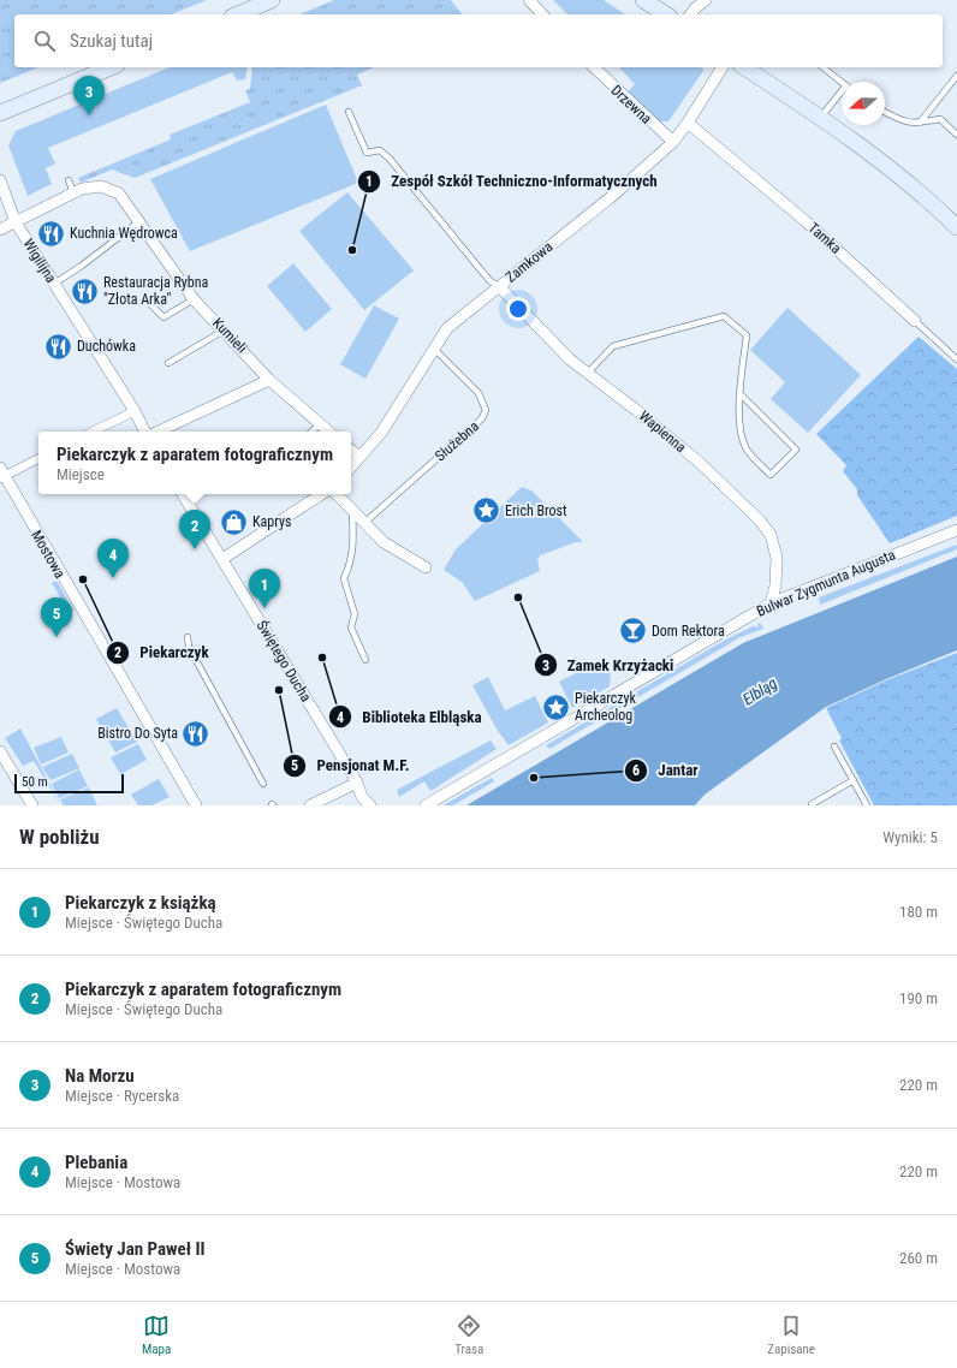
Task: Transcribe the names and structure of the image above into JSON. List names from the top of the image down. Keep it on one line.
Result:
{"streets":{"street":["Drzewna","Tamka","Wigilijna","Zamkowa","Kumieli","Wapienna","Mostowa","Bulwar Zygmunta Augusta","Świętego Ducha"],"lane":["Służebna"]},"crossings":[["Drzewna","Zamkowa"],["Tamka","Zamkowa"],["Wigilijna","Kumieli"],["Zamkowa","Wapienna"],["Zamkowa","Służebna"],["Wapienna","Bulwar Zygmunta Augusta"]],"water":["Elbląg"],"places":{"restaurant":["Kuchnia Wędrowca","Restauracja Rybna \"Złota Arka\"","Duchówka","Bistro Do Syta"],"other":["Zespół Szkół Techniczno-Informatycznych","Piekarczyk","Zamek Krzyżacki","Biblioteka Elbląska","Pensjonat M.F.","Jantar"],"place":["Erich Brost","Piekarczyk Archeolog"],"shop":["Kaprys"],"bar":["Dom Rektora"]},"scale_bar":"50 m","north":"left","page":{"search":"Szukaj tutaj","pins":["3","2","4","1","5"],"popup":["Piekarczyk z aparatem fotograficznym","Miejsce"],"scale":"50 m","heading":["W pobliżu","Wyniki: 5"],"list":[{"mark":"1","name":"Piekarczyk z książką","note":"Miejsce · Świętego Ducha","value":"180 m"},{"mark":"2","name":"Piekarczyk z aparatem fotograficznym","note":"Miejsce · Świętego Ducha","value":"190 m"},{"mark":"3","name":"Na Morzu","note":"Miejsce · Rycerska","value":"220 m"},{"mark":"4","name":"Plebania","note":"Miejsce · Mostowa","value":"220 m"},{"mark":"5","name":"Świety Jan Paweł II","note":"Miejsce · Mostowa","value":"260 m"}],"nav":["Mapa","Trasa","Zapisane"]}}
